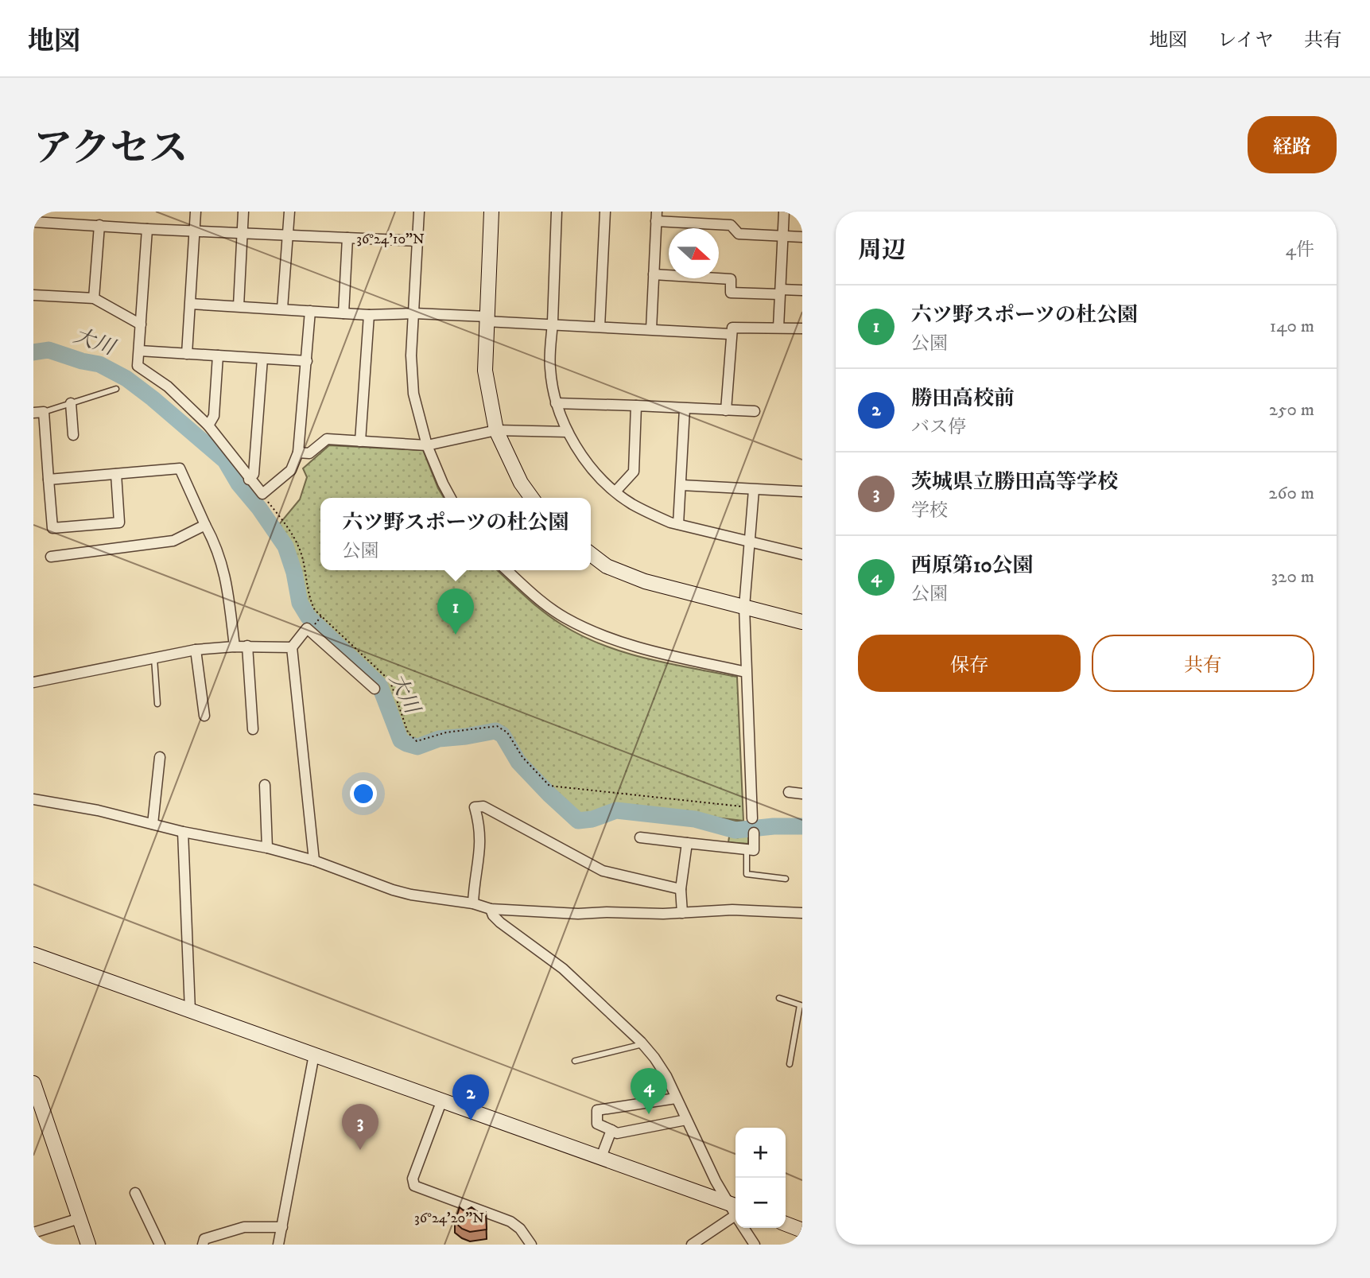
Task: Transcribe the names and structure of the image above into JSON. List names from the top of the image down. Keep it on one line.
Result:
{"water":["大川"],"north":"right","page":{"header":"地図","nav":["地図","レイヤ","共有"],"title":"アクセス","buttons":["経路",["保存","共有"]],"heading":["周辺","4件"],"list":[{"mark":"1","name":"六ツ野スポーツの杜公園","note":"公園","value":"140 m"},{"mark":"2","name":"勝田高校前","note":"バス停","value":"250 m"},{"mark":"3","name":"茨城県立勝田高等学校","note":"学校","value":"260 m"},{"mark":"4","name":"西原第10公園","note":"公園","value":"320 m"}],"popup":["六ツ野スポーツの杜公園","公園"],"pins":["1","4","2","3"],"map_buttons":["+","−"]},"coordinates":["36°24'10\"N","36°24'20\"N"]}
